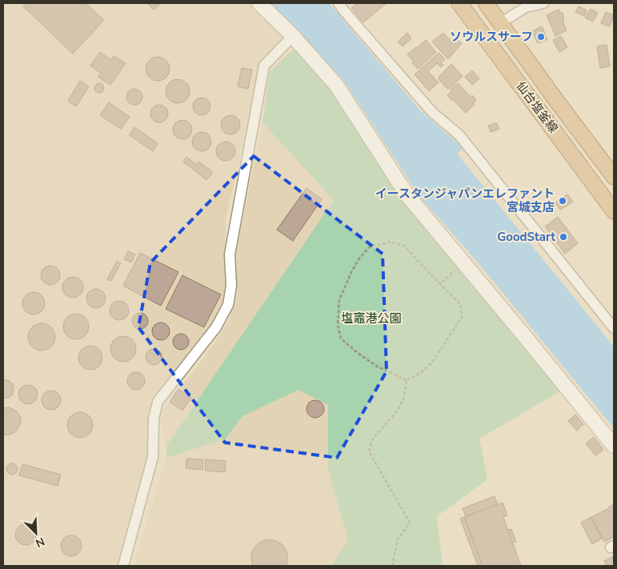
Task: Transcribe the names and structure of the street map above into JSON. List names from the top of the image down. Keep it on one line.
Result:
{"streets":{"main road":["仙台塩釜線"]},"parks":["塩竈港公園"],"places":["ソウルスサーフ","イースタンジャパンエレファント 宮城支店","GoodStart"],"north":"bottom right"}
